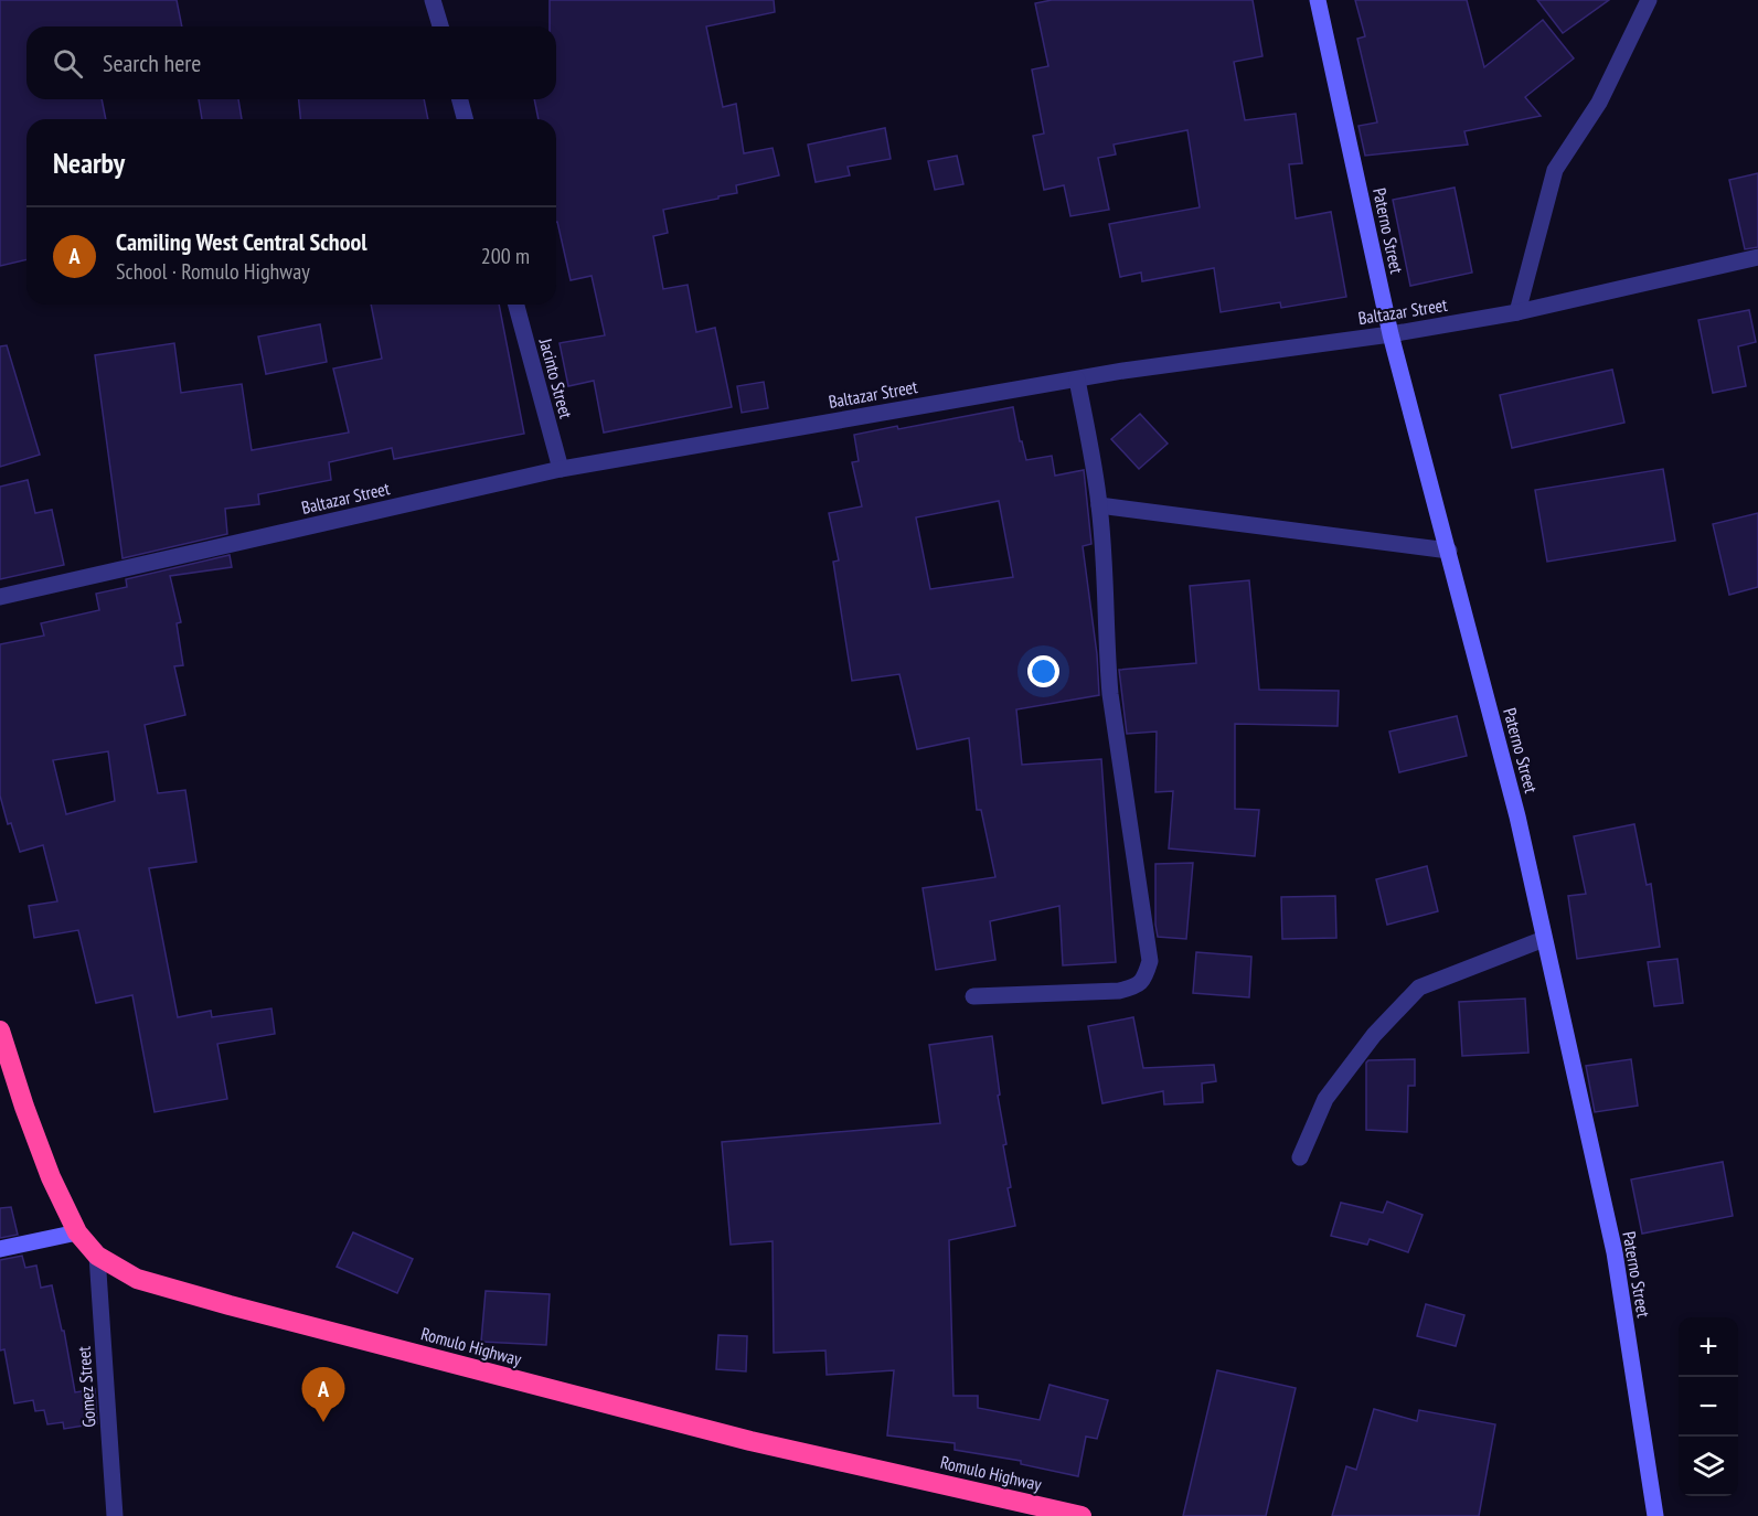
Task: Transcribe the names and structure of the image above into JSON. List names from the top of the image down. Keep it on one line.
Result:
{"streets":{"highway":["Romulo Highway"],"street":["Paterno Street","Baltazar Street","Jacinto Street","Gomez Street"]},"crossings":[["Paterno Street","Baltazar Street"],["Baltazar Street","Jacinto Street"],["Romulo Highway","Gomez Street"]],"page":{"search":"Search here","heading":"Nearby","list":[{"mark":"A","name":"Camiling West Central School","note":"School · Romulo Highway","value":"200 m"}],"map_buttons":["+","−"],"pins":"A"}}
